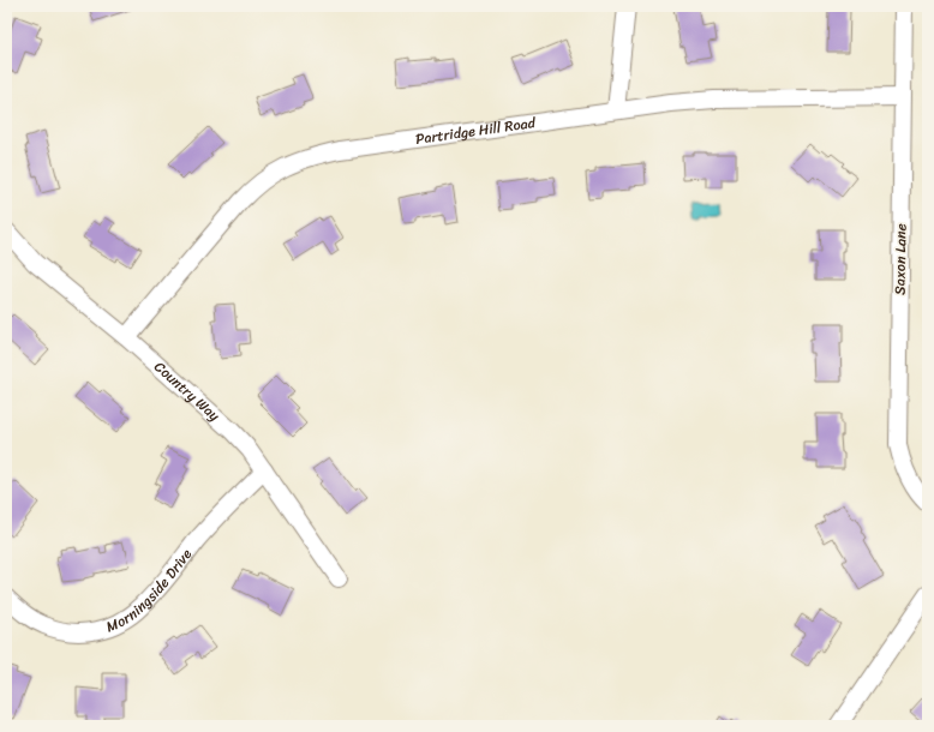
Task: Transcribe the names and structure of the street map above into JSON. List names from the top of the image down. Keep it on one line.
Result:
{"streets":{"street":["Partridge Hill Road","Saxon Lane","Country Way","Morningside Drive"]},"crossings":[["Partridge Hill Road","Saxon Lane"],["Partridge Hill Road","Country Way"],["Country Way","Morningside Drive"]]}
